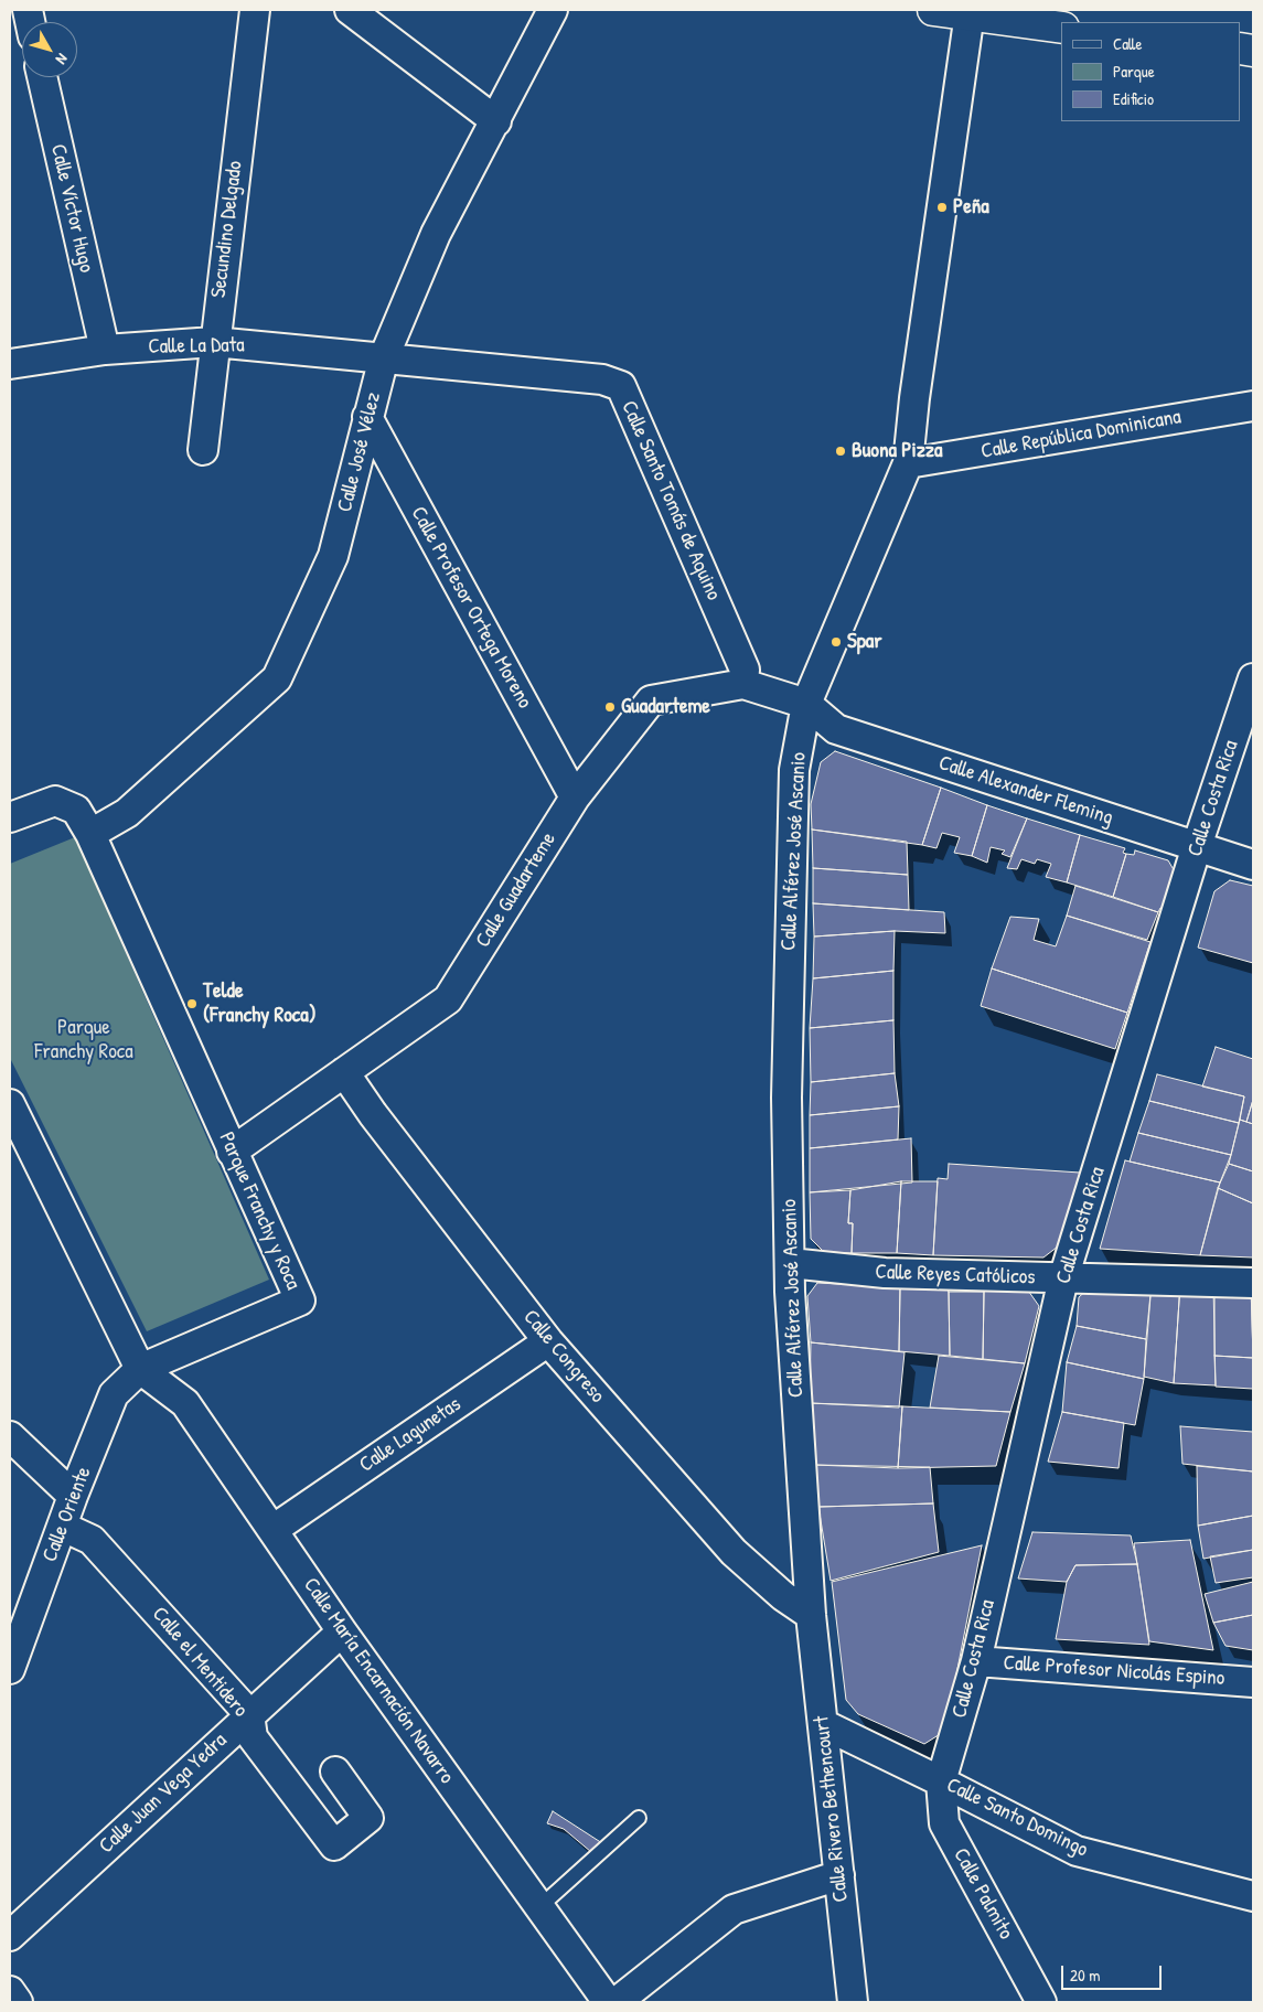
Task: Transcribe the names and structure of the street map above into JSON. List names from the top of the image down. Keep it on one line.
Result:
{"streets":{"street":["Calle Víctor Hugo","Secundino Delgado","Calle La Data","Calle República Dominicana","Calle José Vélez","Calle Santo Tomás de Aquino","Calle Profesor Ortega Moreno","Calle Alexander Fleming","Calle Costa Rica","Calle Alférez José Ascanio","Calle Guadarteme","Parque Franchy y Roca","Calle Reyes Católicos","Calle Congreso","Calle Lagunetas","Calle Oriente","Calle el Mentidero","Calle Profesor Nicolás Espino","Calle María Encarnación Navarro","Calle Juan Vega Yedra","Calle Rivero Bethencourt","Calle Santo Domingo","Calle Palmito"]},"crossings":[["Calle Víctor Hugo","Calle La Data"],["Secundino Delgado","Calle La Data"],["Calle La Data","Calle José Vélez"],["Calle La Data","Calle Santo Tomás de Aquino"],["Calle República Dominicana","Calle Alférez José Ascanio"],["Calle José Vélez","Calle Santo Tomás de Aquino"],["Calle José Vélez","Calle Profesor Ortega Moreno"],["Calle José Vélez","Parque Franchy y Roca"],["Calle Santo Tomás de Aquino","Calle Guadarteme"],["Calle Profesor Ortega Moreno","Calle Guadarteme"],["Calle Alexander Fleming","Calle Costa Rica"],["Calle Alexander Fleming","Calle Alférez José Ascanio"],["Calle Alexander Fleming","Calle Guadarteme"],["Calle Costa Rica","Calle Reyes Católicos"],["Calle Costa Rica","Calle Profesor Nicolás Espino"],["Calle Costa Rica","Calle Santo Domingo"],["Calle Costa Rica","Calle Palmito"],["Calle Alférez José Ascanio","Calle Guadarteme"],["Calle Alférez José Ascanio","Calle Reyes Católicos"],["Calle Alférez José Ascanio","Calle Congreso"],["Calle Alférez José Ascanio","Calle Rivero Bethencourt"],["Calle Guadarteme","Parque Franchy y Roca"],["Calle Guadarteme","Calle Congreso"],["Parque Franchy y Roca","Calle Oriente"],["Parque Franchy y Roca","Calle María Encarnación Navarro"],["Calle Congreso","Calle Lagunetas"],["Calle Congreso","Calle Rivero Bethencourt"],["Calle Lagunetas","Calle María Encarnación Navarro"],["Calle Oriente","Calle el Mentidero"],["Calle Oriente","Calle María Encarnación Navarro"],["Calle el Mentidero","Calle Juan Vega Yedra"],["Calle María Encarnación Navarro","Calle Juan Vega Yedra"],["Calle Rivero Bethencourt","Calle Santo Domingo"],["Calle Santo Domingo","Calle Palmito"]],"parks":["Parque Franchy Roca"],"places":["Peña","Buona Pizza","Spar","Guadarteme","Telde (Franchy Roca)"],"legend":["Calle","Parque","Edificio"],"scale_bar":"20 m","north":"bottom right"}
